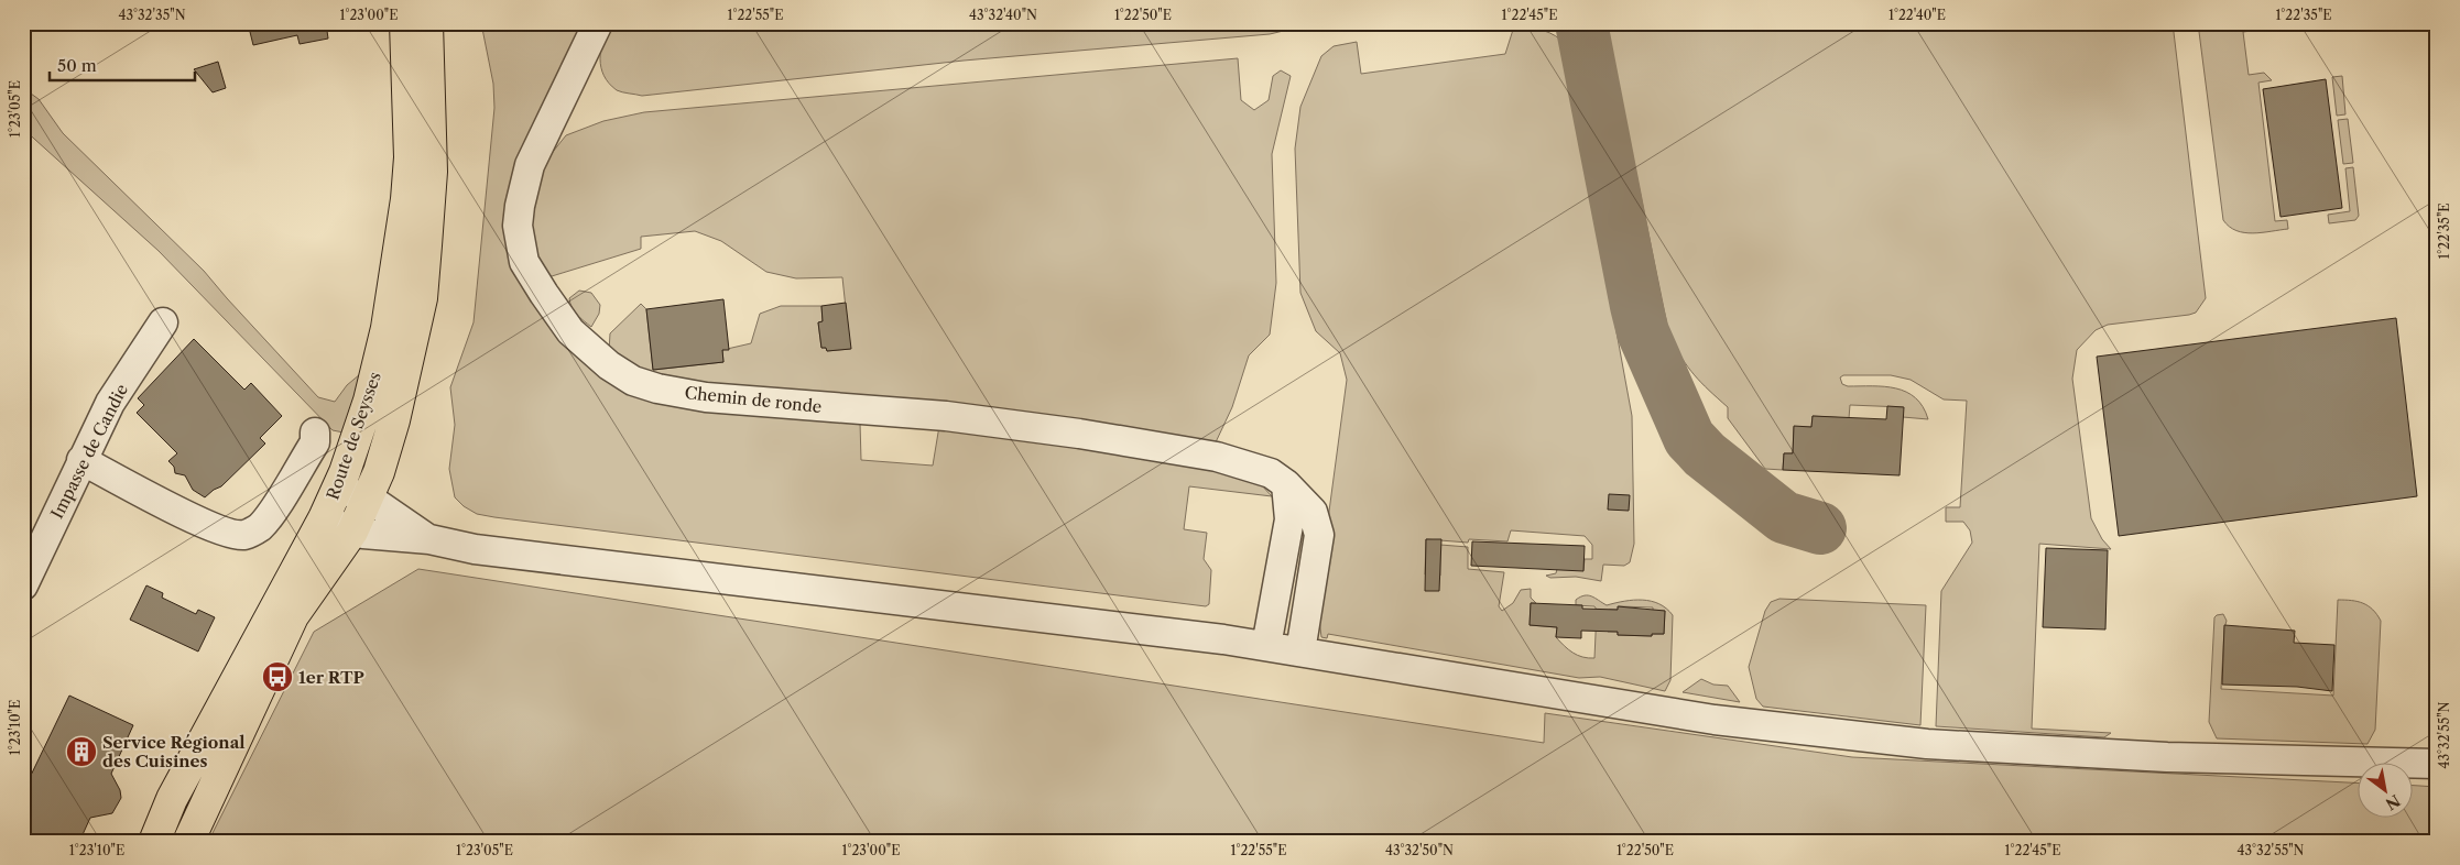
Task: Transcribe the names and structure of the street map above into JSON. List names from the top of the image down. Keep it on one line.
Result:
{"streets":{"main road":["Route de Seysses"],"street":["Chemin de ronde","Impasse de Candie"]},"places":{"bus stop":["1er RTP"],"building":["Service Régional des Cuisines"]},"scale_bar":"50 m","north":"bottom right","coordinates":["43°32'35\"N","1°23'00\"E","1°22'55\"E","43°32'40\"N","1°22'50\"E","1°22'45\"E","1°22'40\"E","1°22'35\"E","1°23'05\"E","1°23'10\"E","43°32'55\"N","43°32'50\"N"]}
